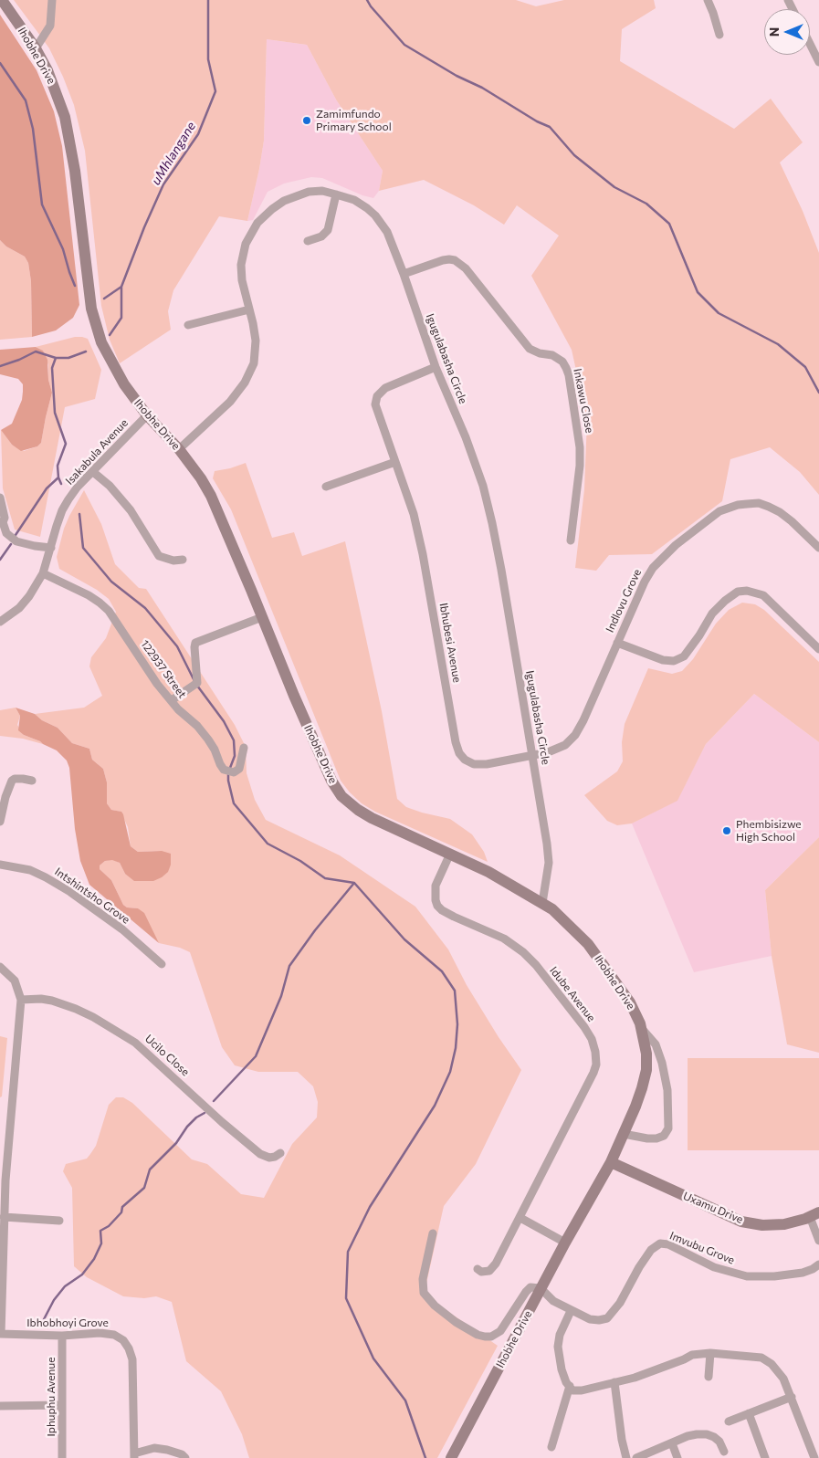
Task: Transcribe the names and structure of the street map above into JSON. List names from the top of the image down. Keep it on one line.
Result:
{"streets":{"street":["Ihobhe Drive","Igugulabasha Circle","Inkawu Close","Isakabula Avenue","Indlovu Grove","Ibhubesi Avenue","122937 Street","Intshintsho Grove","Idube Avenue","Ucilo Close","Uxamu Drive","Imvubu Grove","Ibhobhoyi Grove","Iphuphu Avenue"]},"crossings":[["Ihobhe Drive","Igugulabasha Circle"],["Ihobhe Drive","Isakabula Avenue"],["Ihobhe Drive","Idube Avenue"],["Ihobhe Drive","Uxamu Drive"],["Ihobhe Drive","Imvubu Grove"],["Igugulabasha Circle","Inkawu Close"],["Igugulabasha Circle","Indlovu Grove"],["Igugulabasha Circle","Ibhubesi Avenue"],["Isakabula Avenue","122937 Street"],["Indlovu Grove","Ibhubesi Avenue"],["Ibhobhoyi Grove","Iphuphu Avenue"]],"water":["uMhlangane"],"places":["Zamimfundo Primary School","Phembisizwe High School"],"north":"left"}
